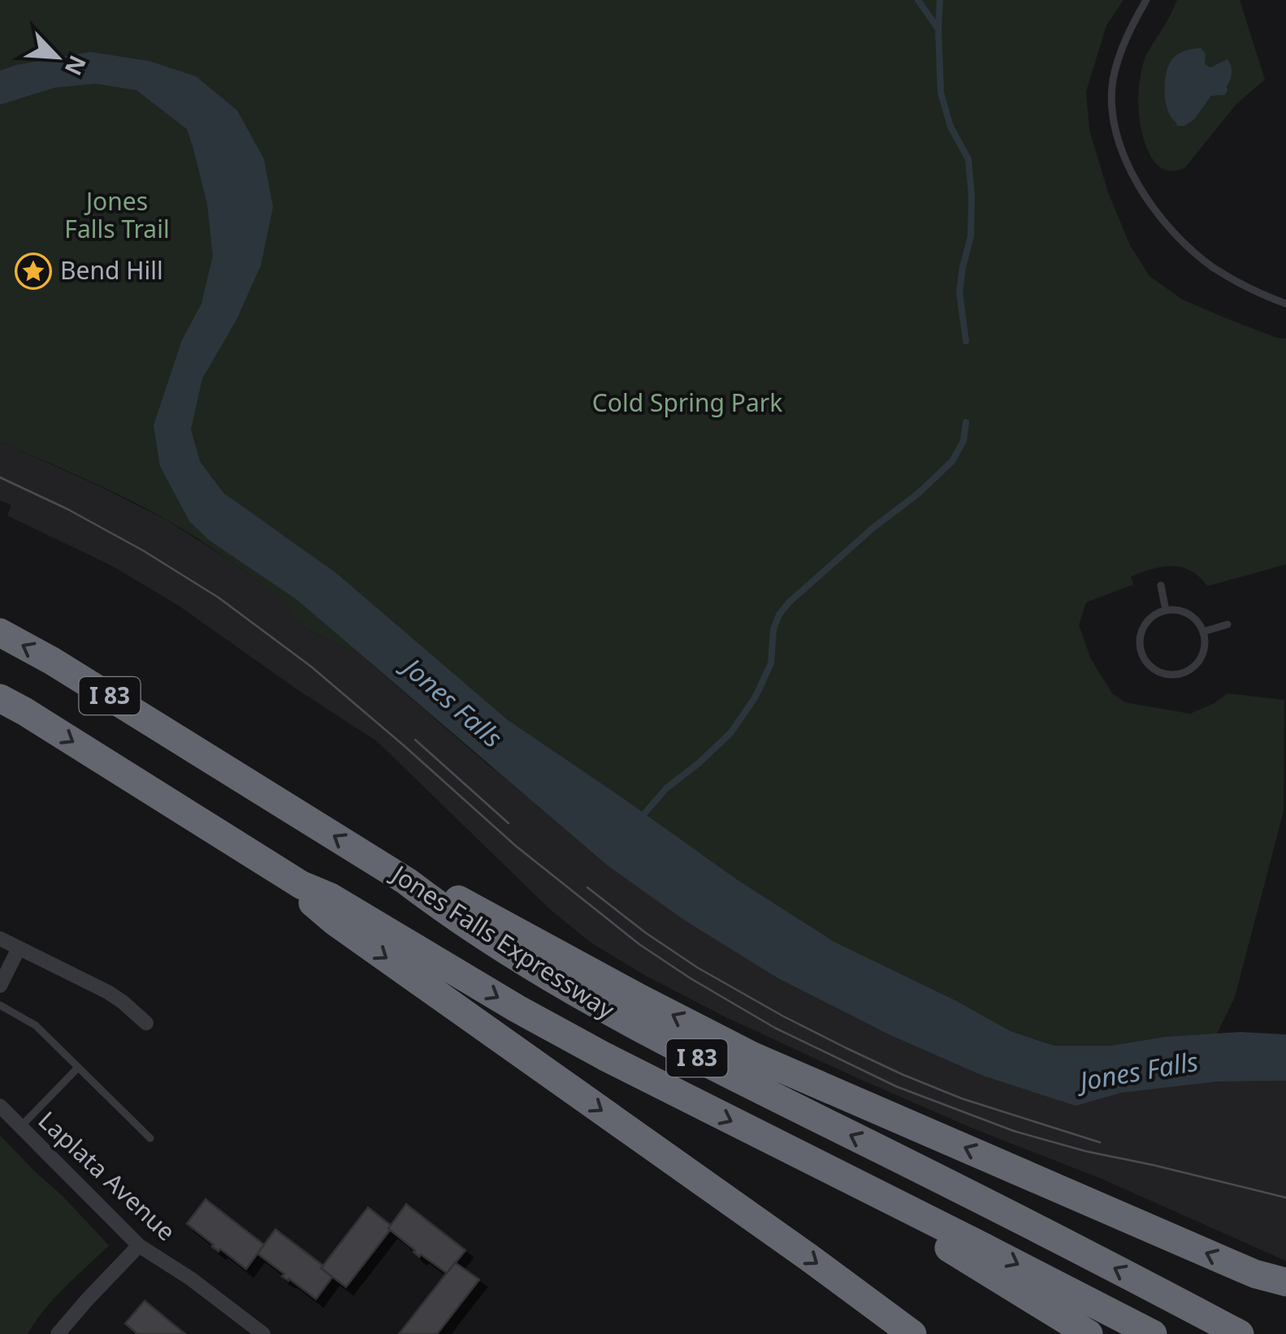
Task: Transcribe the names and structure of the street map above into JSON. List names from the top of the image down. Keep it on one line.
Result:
{"streets":{"highway":["I 83","Jones Falls Expressway"],"street":["Laplata Avenue"]},"water":["Jones Falls"],"parks":["Jones Falls Trail","Cold Spring Park"],"places":{"place":["Bend Hill"]},"north":"bottom right"}
